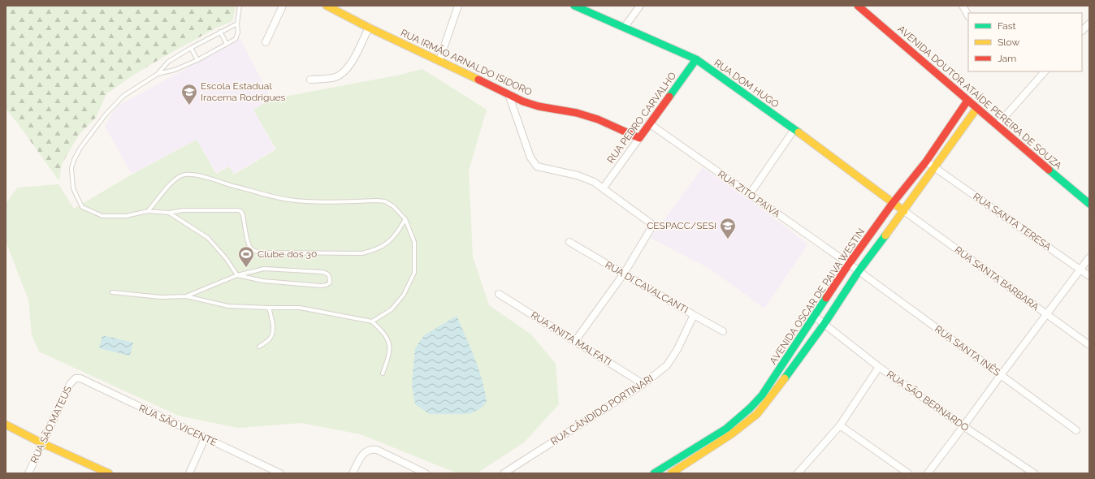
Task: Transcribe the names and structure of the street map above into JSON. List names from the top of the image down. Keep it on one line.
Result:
{"streets":{"street":["RUA IRMÃO ARNALDO ISIDORO","RUA DOM HUGO","AVENIDA DOUTOR ATAÍDE PEREIRA DE SOUZA","RUA PEDRO CARVALHO","RUA ZITO PAIVA","RUA SANTA TERESA","RUA SANTA BARBARA","RUA DI CAVALCANTI","AVENIDA OSCAR DE PAIVA WESTIN","RUA ANITA MALFATI","RUA SANTA INÊS","RUA SÃO BERNARDO","RUA CÂNDIDO PORTINARI","RUA SÃO MATEUS","RUA SÃO VICENTE"]},"crossings":[["RUA IRMÃO ARNALDO ISIDORO","RUA PEDRO CARVALHO"],["RUA DOM HUGO","RUA PEDRO CARVALHO"],["RUA DOM HUGO","RUA SANTA BARBARA"],["RUA DOM HUGO","AVENIDA OSCAR DE PAIVA WESTIN"],["AVENIDA DOUTOR ATAÍDE PEREIRA DE SOUZA","AVENIDA OSCAR DE PAIVA WESTIN"],["RUA PEDRO CARVALHO","RUA ZITO PAIVA"],["RUA ZITO PAIVA","AVENIDA OSCAR DE PAIVA WESTIN"],["RUA ZITO PAIVA","RUA SANTA INÊS"],["RUA SANTA TERESA","AVENIDA OSCAR DE PAIVA WESTIN"],["RUA SANTA BARBARA","AVENIDA OSCAR DE PAIVA WESTIN"],["RUA DI CAVALCANTI","RUA CÂNDIDO PORTINARI"],["AVENIDA OSCAR DE PAIVA WESTIN","RUA SANTA INÊS"],["AVENIDA OSCAR DE PAIVA WESTIN","RUA SÃO BERNARDO"],["RUA ANITA MALFATI","RUA CÂNDIDO PORTINARI"],["RUA SÃO MATEUS","RUA SÃO VICENTE"]],"places":{"school or university":["Escola Estadual Iracema Rodrigues","CESPACC/SESI"],"sports":["Clube dos 30"]},"legend":["Fast","Slow","Jam"]}
